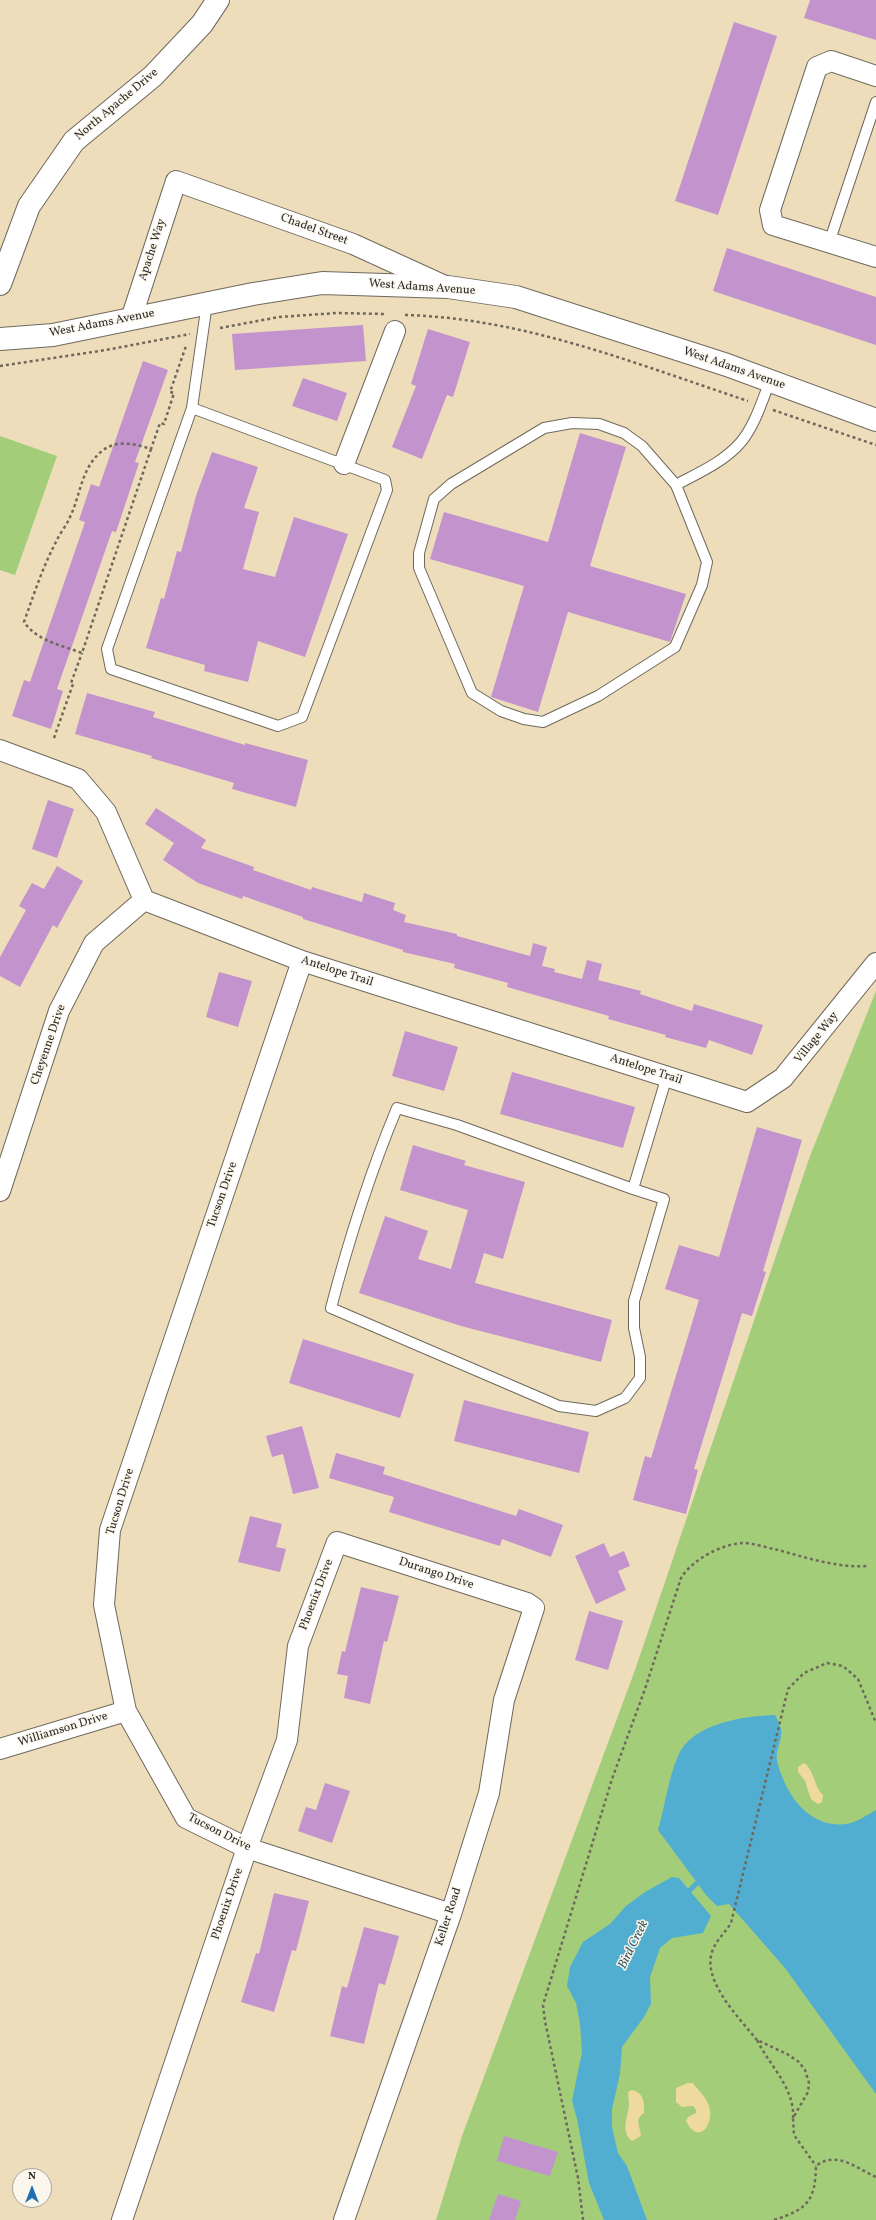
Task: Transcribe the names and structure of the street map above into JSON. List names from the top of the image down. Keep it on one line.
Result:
{"streets":{"main road":["North Apache Drive","West Adams Avenue"],"street":["Chadel Street","Apache Way","Antelope Trail","Village Way","Cheyenne Drive","Tucson Drive","Durango Drive","Phoenix Drive","Williamson Drive","Keller Road"]},"crossings":[["Chadel Street","Apache Way"],["Chadel Street","West Adams Avenue"],["Apache Way","West Adams Avenue"],["Antelope Trail","Village Way"],["Antelope Trail","Cheyenne Drive"],["Antelope Trail","Tucson Drive"],["Tucson Drive","Phoenix Drive"],["Tucson Drive","Williamson Drive"],["Tucson Drive","Keller Road"],["Durango Drive","Phoenix Drive"],["Durango Drive","Keller Road"]],"water":["Bird Creek"],"north":"top"}
